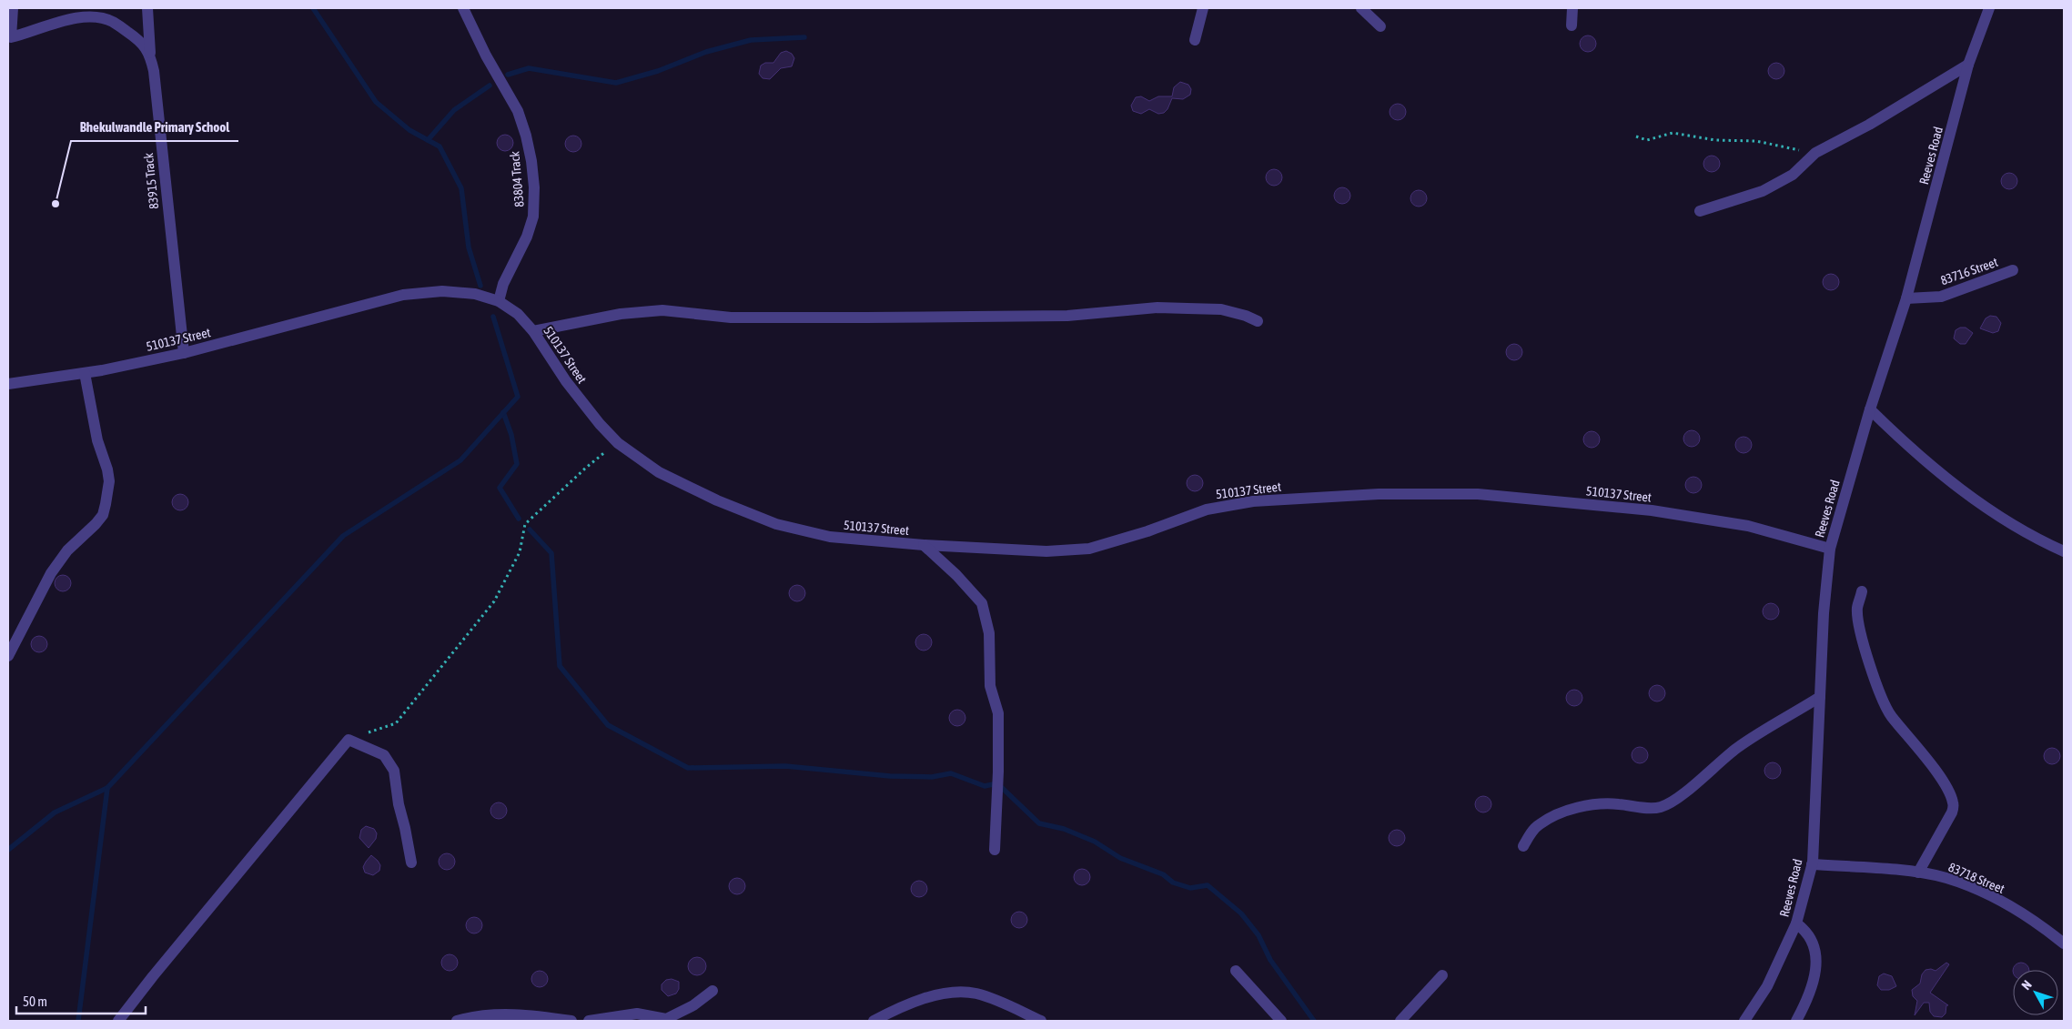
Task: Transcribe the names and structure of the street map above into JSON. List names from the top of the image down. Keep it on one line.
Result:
{"streets":{"street":["Reeves Road","83804 Track","83915 Track","83716 Street","510137 Street","83718 Street"]},"crossings":[["Reeves Road","83716 Street"],["Reeves Road","510137 Street"],["Reeves Road","83718 Street"],["83804 Track","510137 Street"],["83915 Track","510137 Street"]],"places":["Bhekulwandle Primary School"],"scale_bar":"50 m","north":"top left"}
